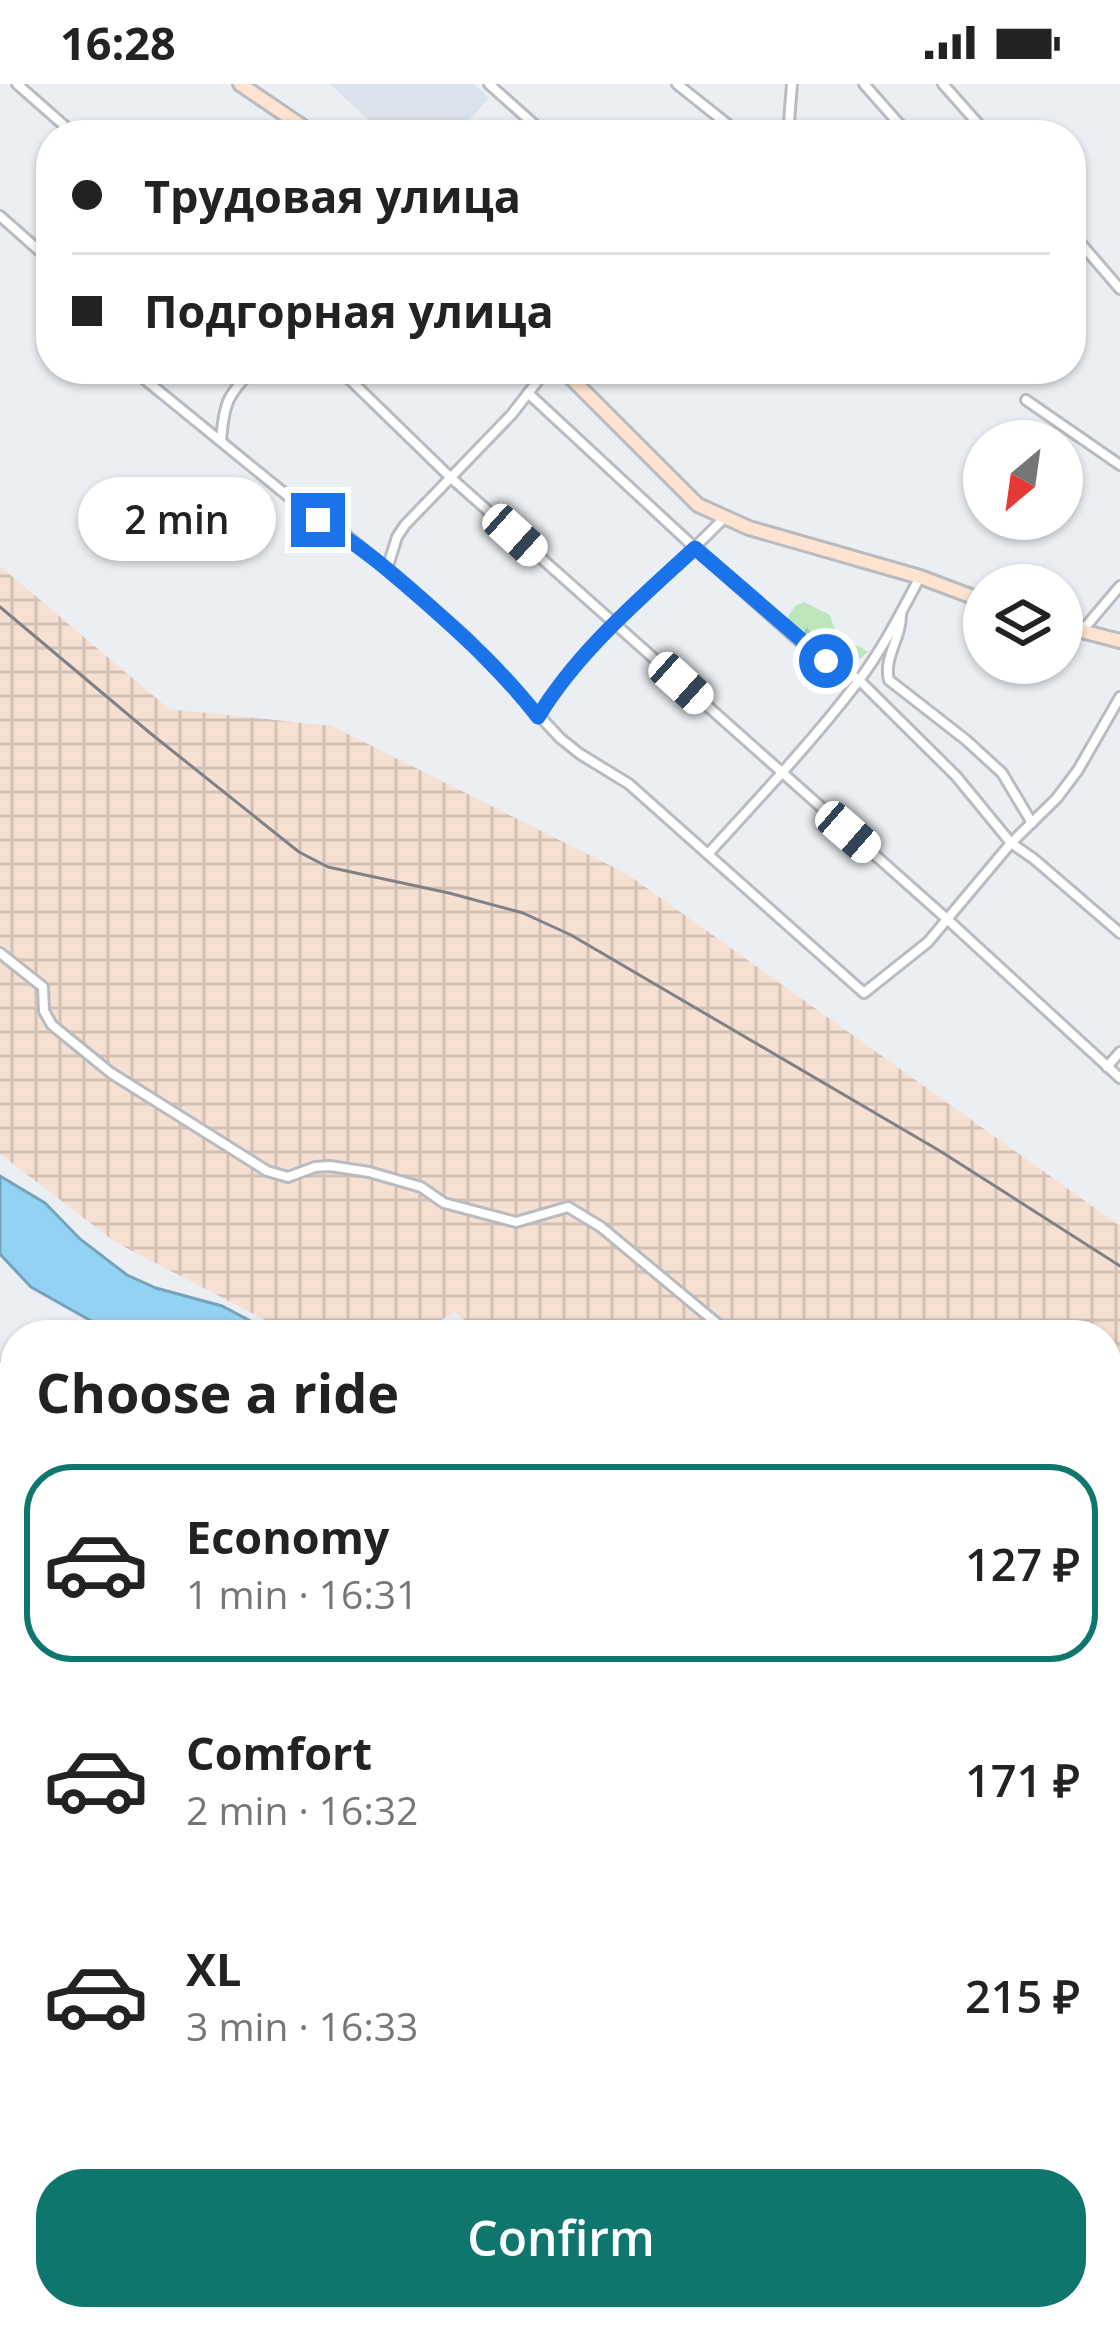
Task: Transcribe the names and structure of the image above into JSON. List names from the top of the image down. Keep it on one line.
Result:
{"north":"bottom left","page":{"status":"16:28","banner":["Трудовая улица","Подгорная улица"],"bubble":"2 min","heading":"Choose a ride","list":[{"name":"Economy","note":"1 min · 16:31","value":"127 ₽"},{"name":"Comfort","note":"2 min · 16:32","value":"171 ₽"},{"name":"XL","note":"3 min · 16:33","value":"215 ₽"}],"buttons":"Confirm"}}
